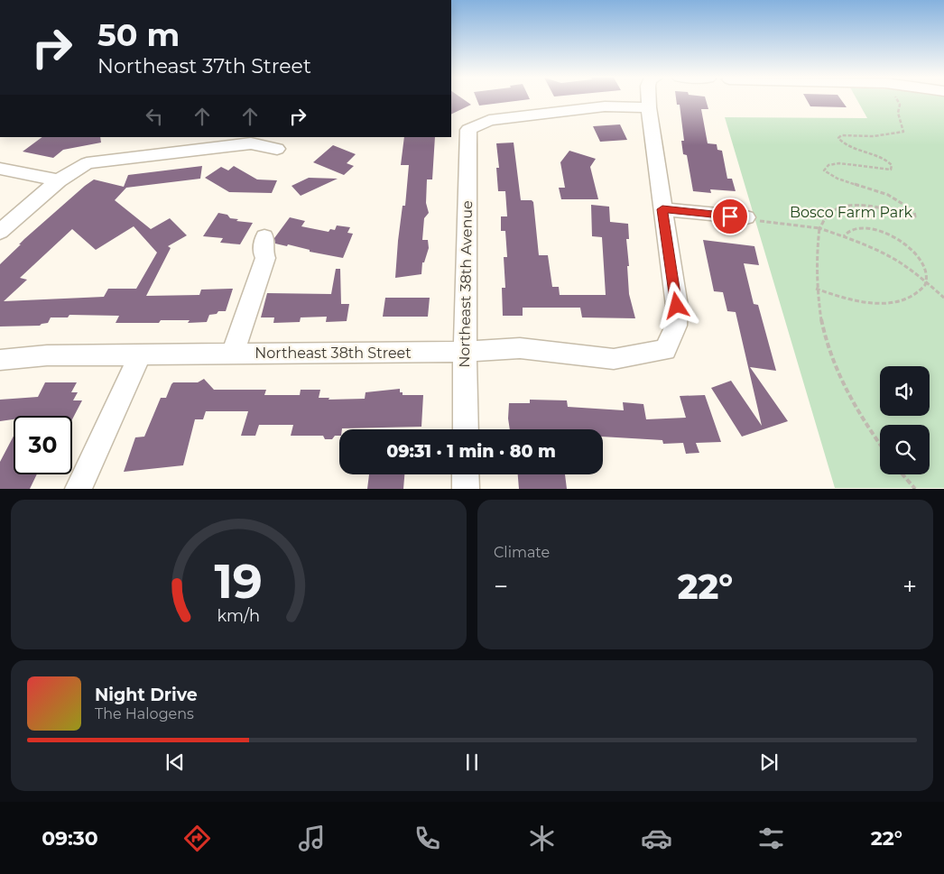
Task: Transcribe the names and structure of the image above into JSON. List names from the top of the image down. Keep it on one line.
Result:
{"streets":{"street":["Northeast 38th Avenue","Northeast 38th Street"]},"crossings":[["Northeast 38th Avenue","Northeast 38th Street"]],"parks":["Bosco Farm Park"],"page":{"turn":["50 m","Northeast 37th Street"],"limit":"30","trip":"09:31 · 1 min · 80 m","tile":"Climate","heat":["−","22°","+"],"song":["Night Drive","The Halogens"],"tabs":["09:30","22°"],"gauge":["19","km/h"]}}
